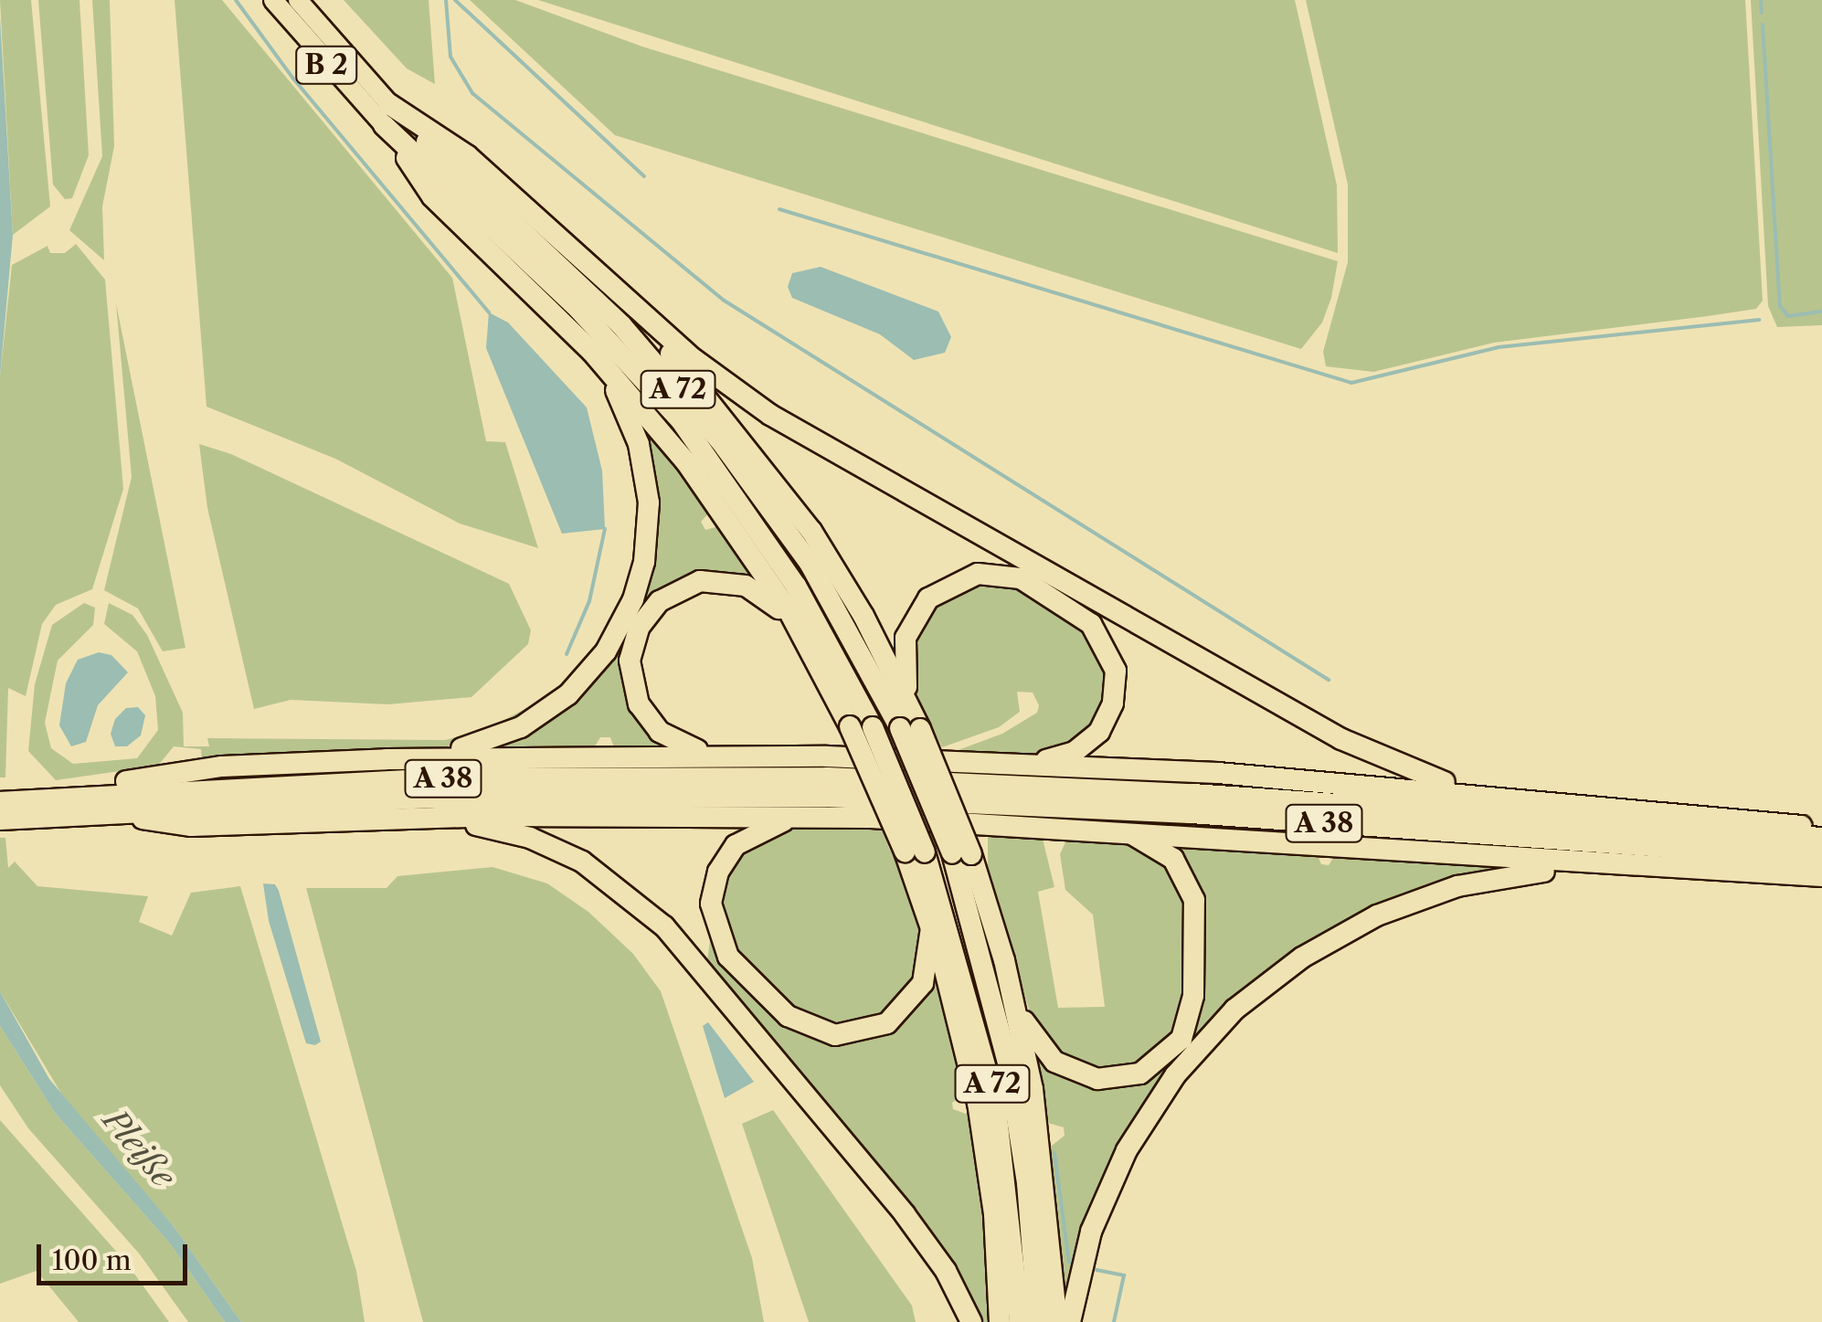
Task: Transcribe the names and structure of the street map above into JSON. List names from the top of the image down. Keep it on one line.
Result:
{"streets":{"highway":["B 2","A 72","A 38"]},"crossings":[["B 2","A 72"]],"water":["Pleiße"],"scale_bar":"100 m"}
